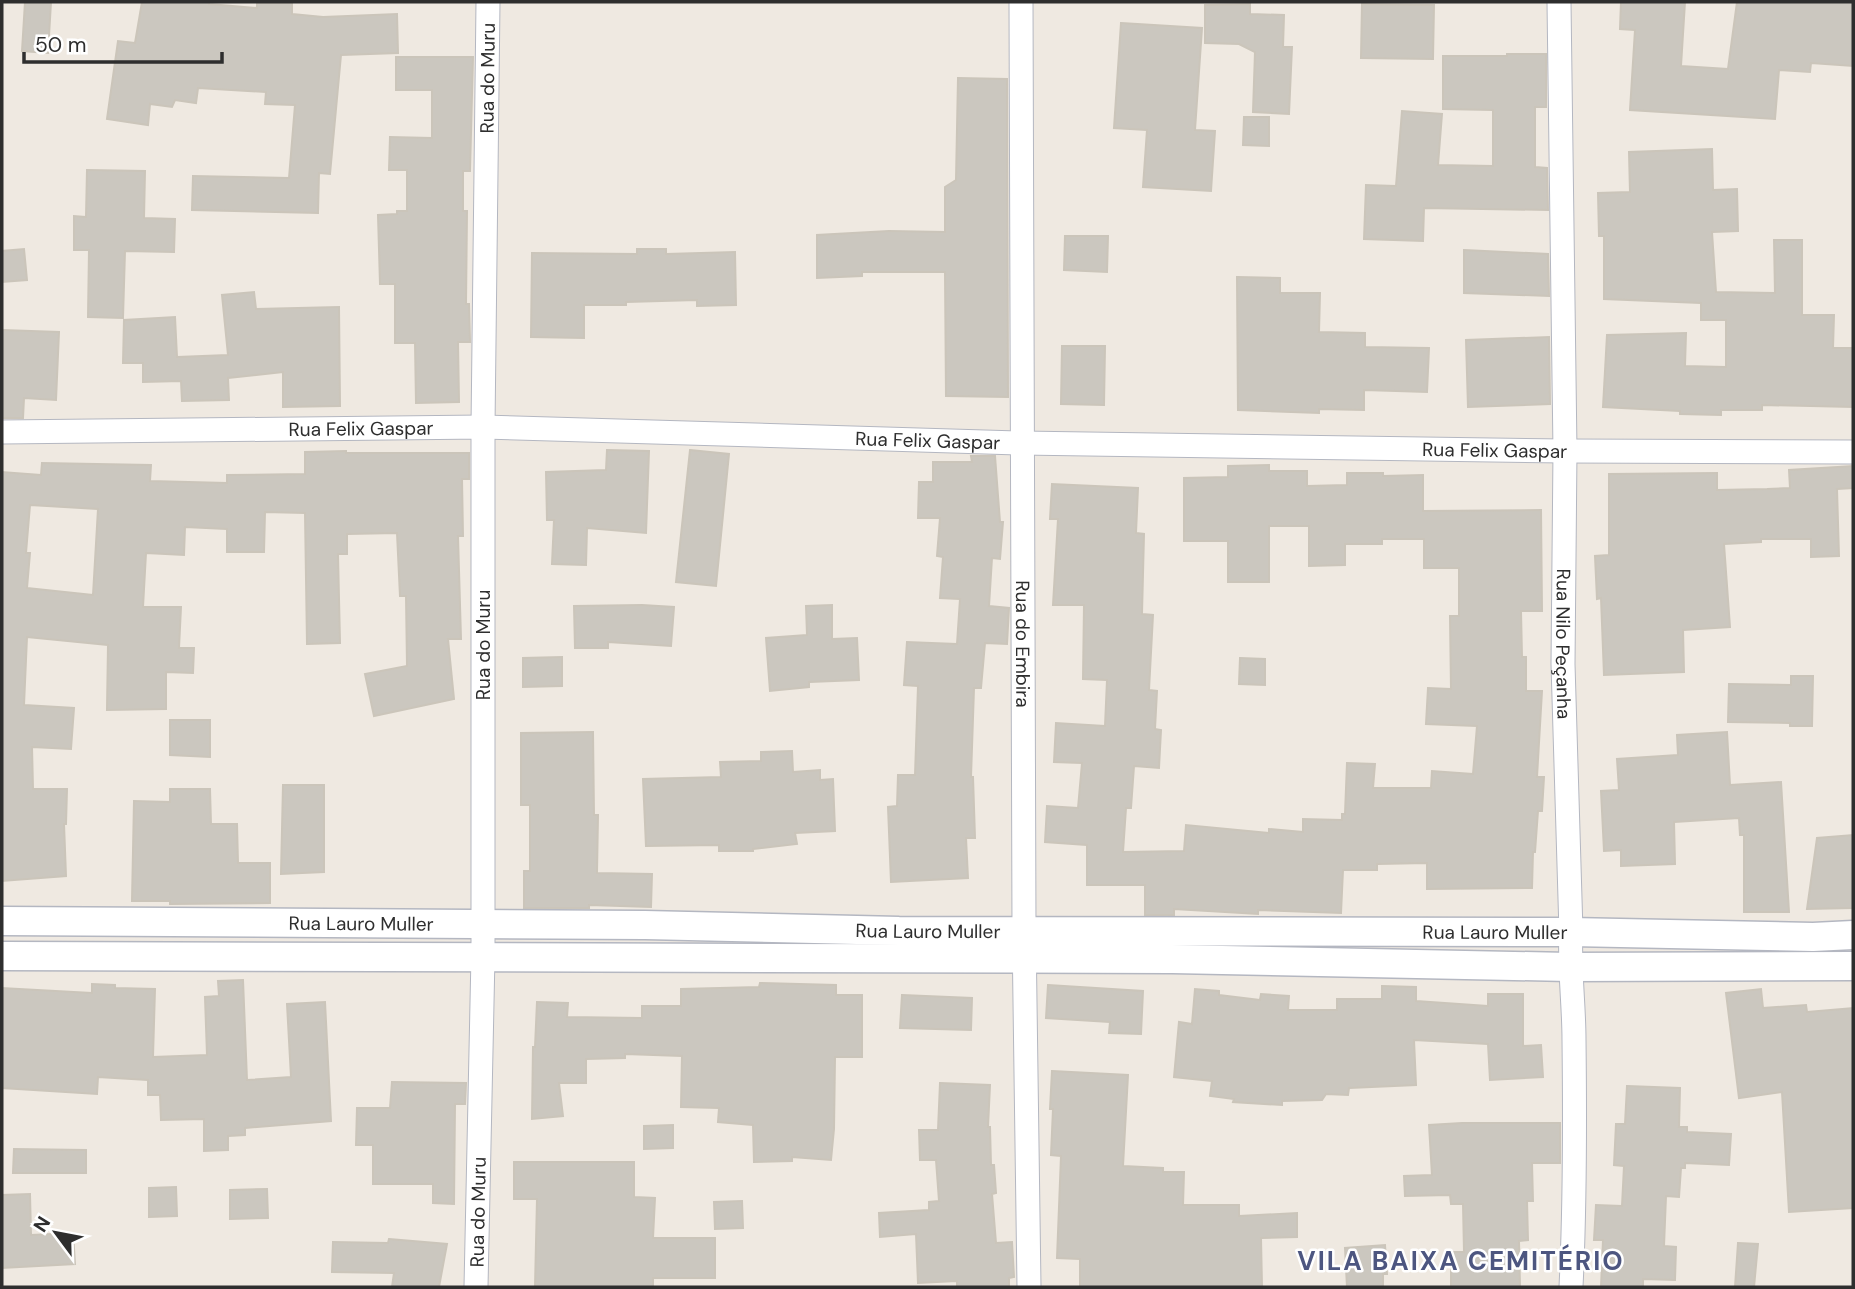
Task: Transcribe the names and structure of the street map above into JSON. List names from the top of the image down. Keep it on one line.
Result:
{"streets":{"street":["Rua do Muru","Rua Felix Gaspar","Rua do Embira","Rua Nilo Peçanha","Rua Lauro Muller"]},"crossings":[["Rua do Muru","Rua Felix Gaspar"],["Rua do Muru","Rua Lauro Muller"],["Rua Felix Gaspar","Rua do Embira"],["Rua Felix Gaspar","Rua Nilo Peçanha"],["Rua do Embira","Rua Lauro Muller"],["Rua Nilo Peçanha","Rua Lauro Muller"]],"districts":["VILA BAIXA CEMITÉRIO"],"scale_bar":"50 m","north":"top left"}
